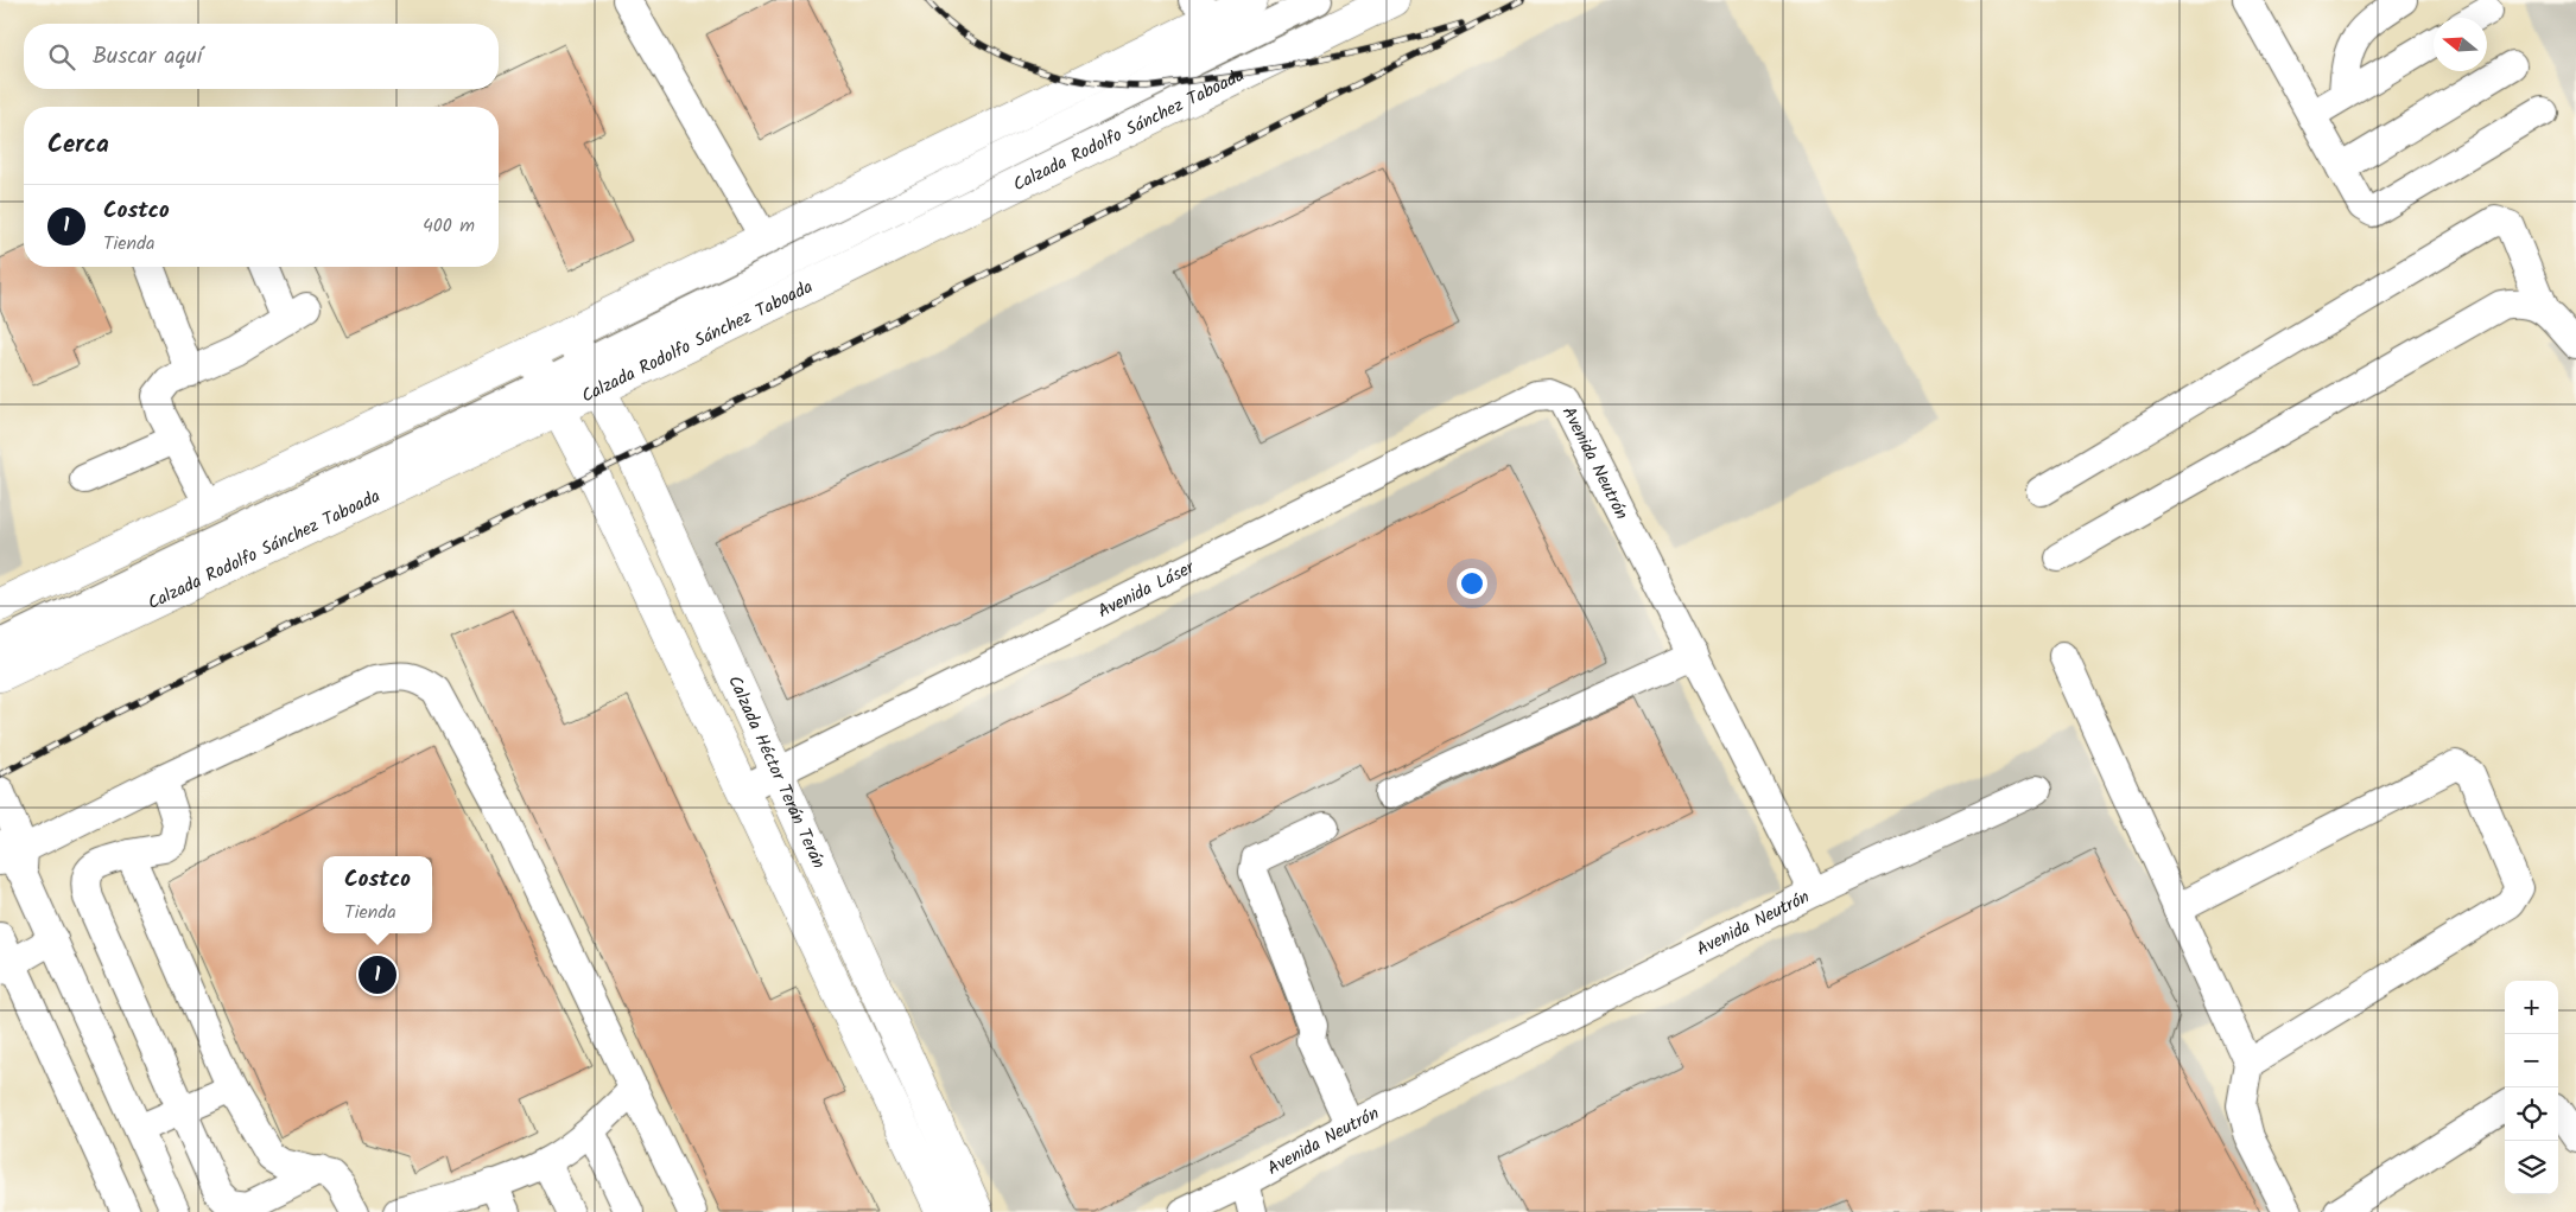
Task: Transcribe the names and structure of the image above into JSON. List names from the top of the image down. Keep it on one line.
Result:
{"streets":{"main road":["Calzada Rodolfo Sánchez Taboada","Calzada Héctor Terán Terán"],"street":["Avenida Neutrón","Avenida Láser"]},"crossings":[["Calzada Rodolfo Sánchez Taboada","Calzada Héctor Terán Terán"],["Avenida Neutrón","Avenida Láser"],["Avenida Láser","Calzada Héctor Terán Terán"]],"north":"left","page":{"search":"Buscar aquí","heading":"Cerca","list":[{"mark":"1","name":"Costco","note":"Tienda","value":"400 m"}],"popup":["Costco","Tienda"],"pins":"1","map_buttons":["+","−"]}}
